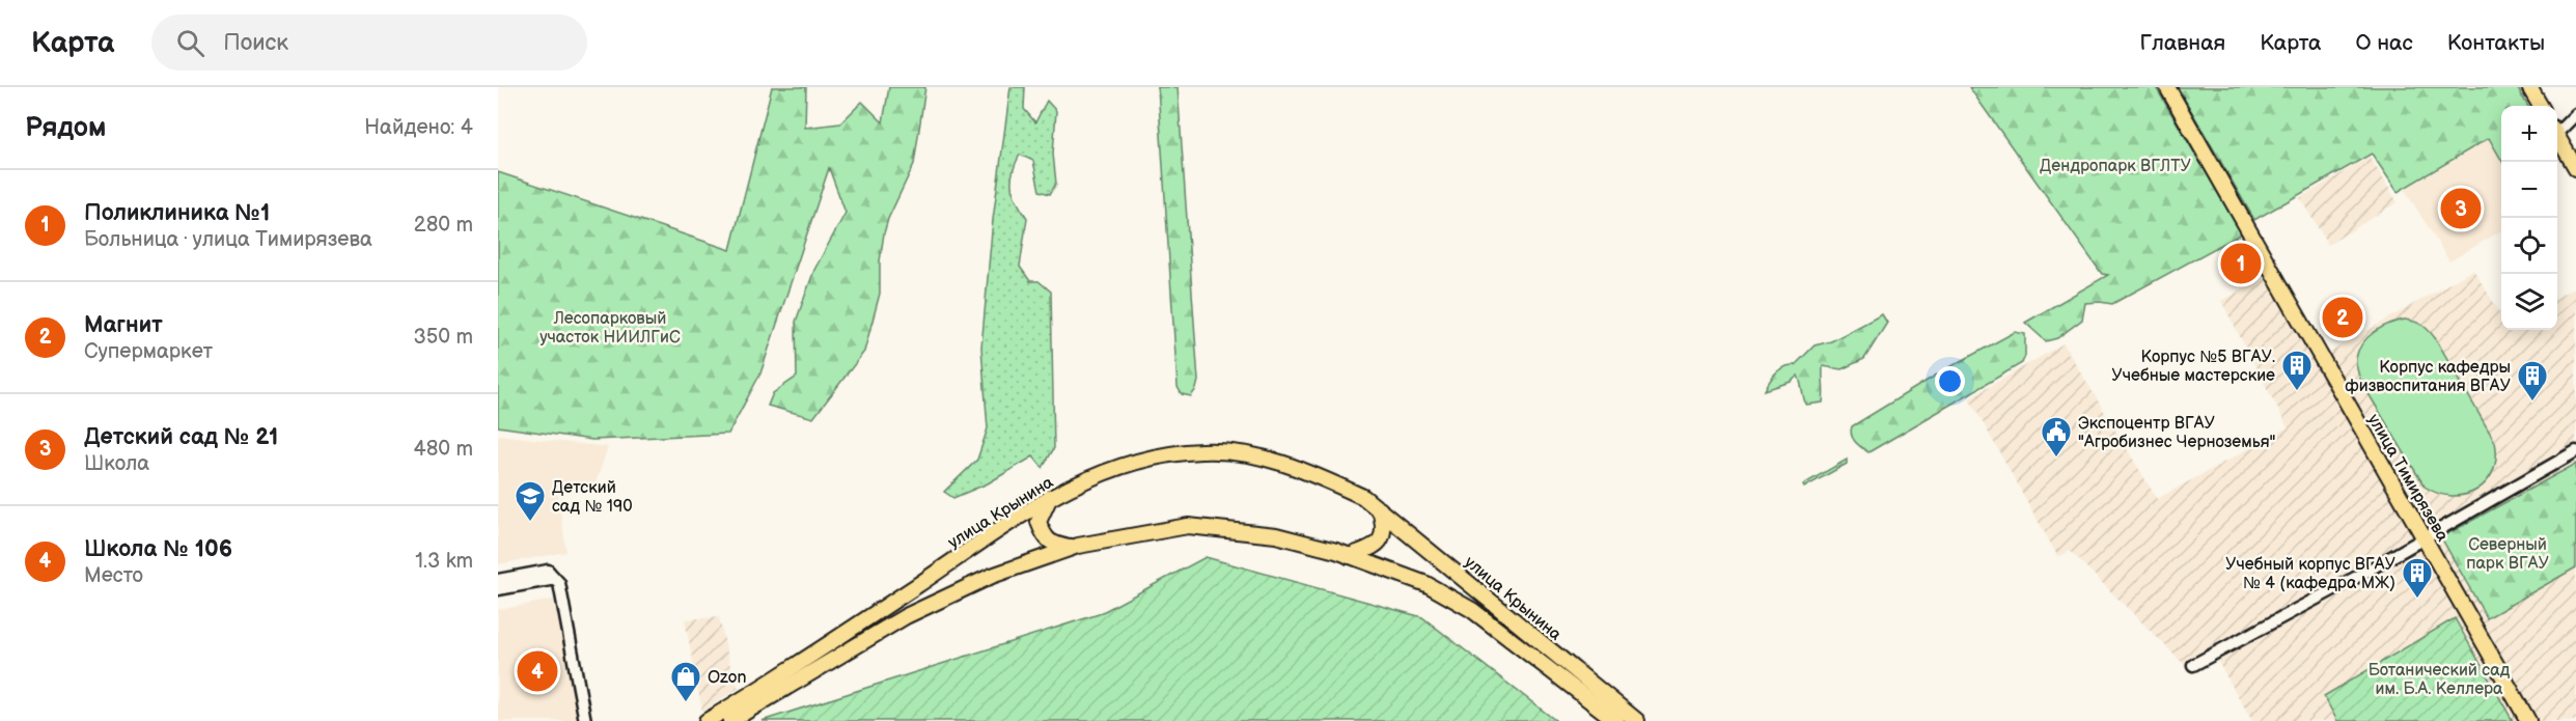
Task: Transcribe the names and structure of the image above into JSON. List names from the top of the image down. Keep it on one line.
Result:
{"streets":{"main road":["улица Тимирязева","улица Крынина"]},"parks":["Дендропарк ВГЛТУ","Лесопарковый участок НИИЛГиС","Северный парк ВГАУ","Ботанический сад им. Б.А. Келлера"],"places":{"building":["Корпус №5 ВГАУ. Учебные мастерские","Корпус кафедры физвоспитания ВГАУ","Учебный корпус ВГАУ № 4 (кафедра МЖ)"],"public building":["Экспоцентр ВГАУ \"Агробизнес Черноземья\""],"school or university":["Детский сад № 190"],"shop":["Ozon"]},"page":{"header":"Карта","search":"Поиск","nav":["Главная","Карта","О нас","Контакты"],"heading":["Рядом","Найдено: 4"],"map_buttons":["+","−"],"list":[{"mark":"1","name":"Поликлиника №1","note":"Больница · улица Тимирязева","value":"280 m"},{"mark":"2","name":"Магнит","note":"Супермаркет","value":"350 m"},{"mark":"3","name":"Детский сад № 21","note":"Школа","value":"480 m"},{"mark":"4","name":"Школа № 106","note":"Место","value":"1.3 km"}],"pins":["3","1","2","4"]}}
